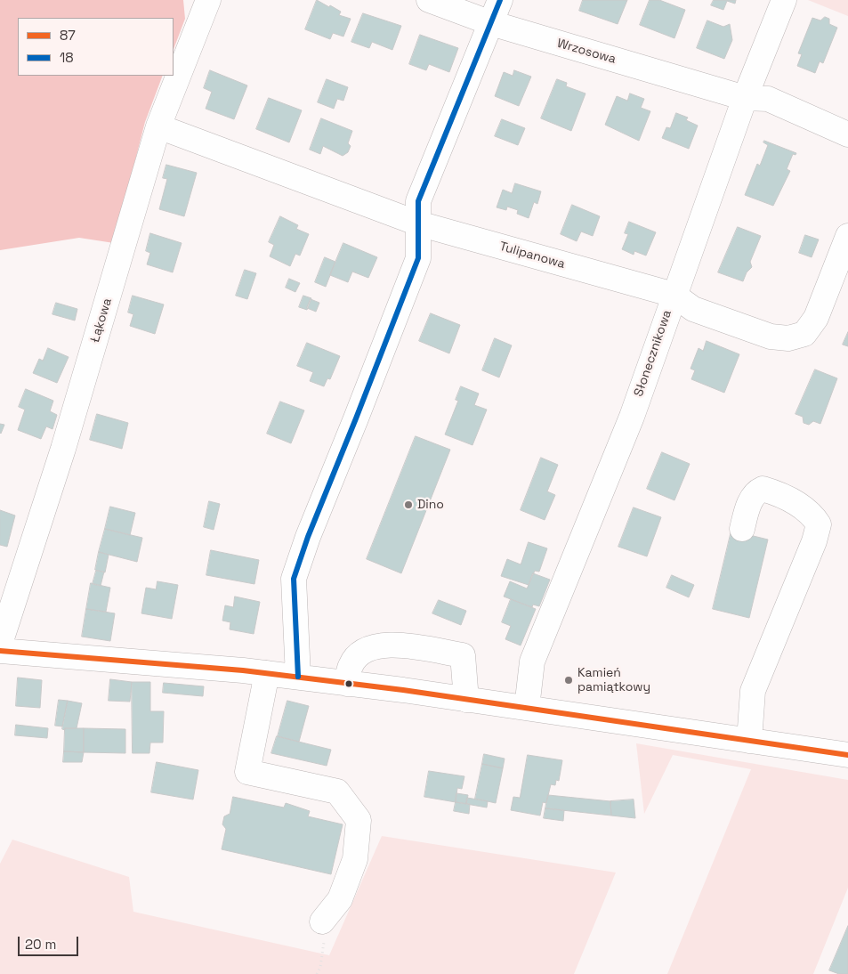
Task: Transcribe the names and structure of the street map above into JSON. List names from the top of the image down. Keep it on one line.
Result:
{"streets":{"street":["Wrzosowa","Tulipanowa","Łąkowa","Słonecznikowa"]},"crossings":[["Wrzosowa","Słonecznikowa"],["Tulipanowa","Łąkowa"],["Tulipanowa","Słonecznikowa"]],"places":["Dino","Kamień pamiątkowy"],"lines":["transit line 18","transit line 87"],"legend":["87","18"],"scale_bar":"20 m"}
